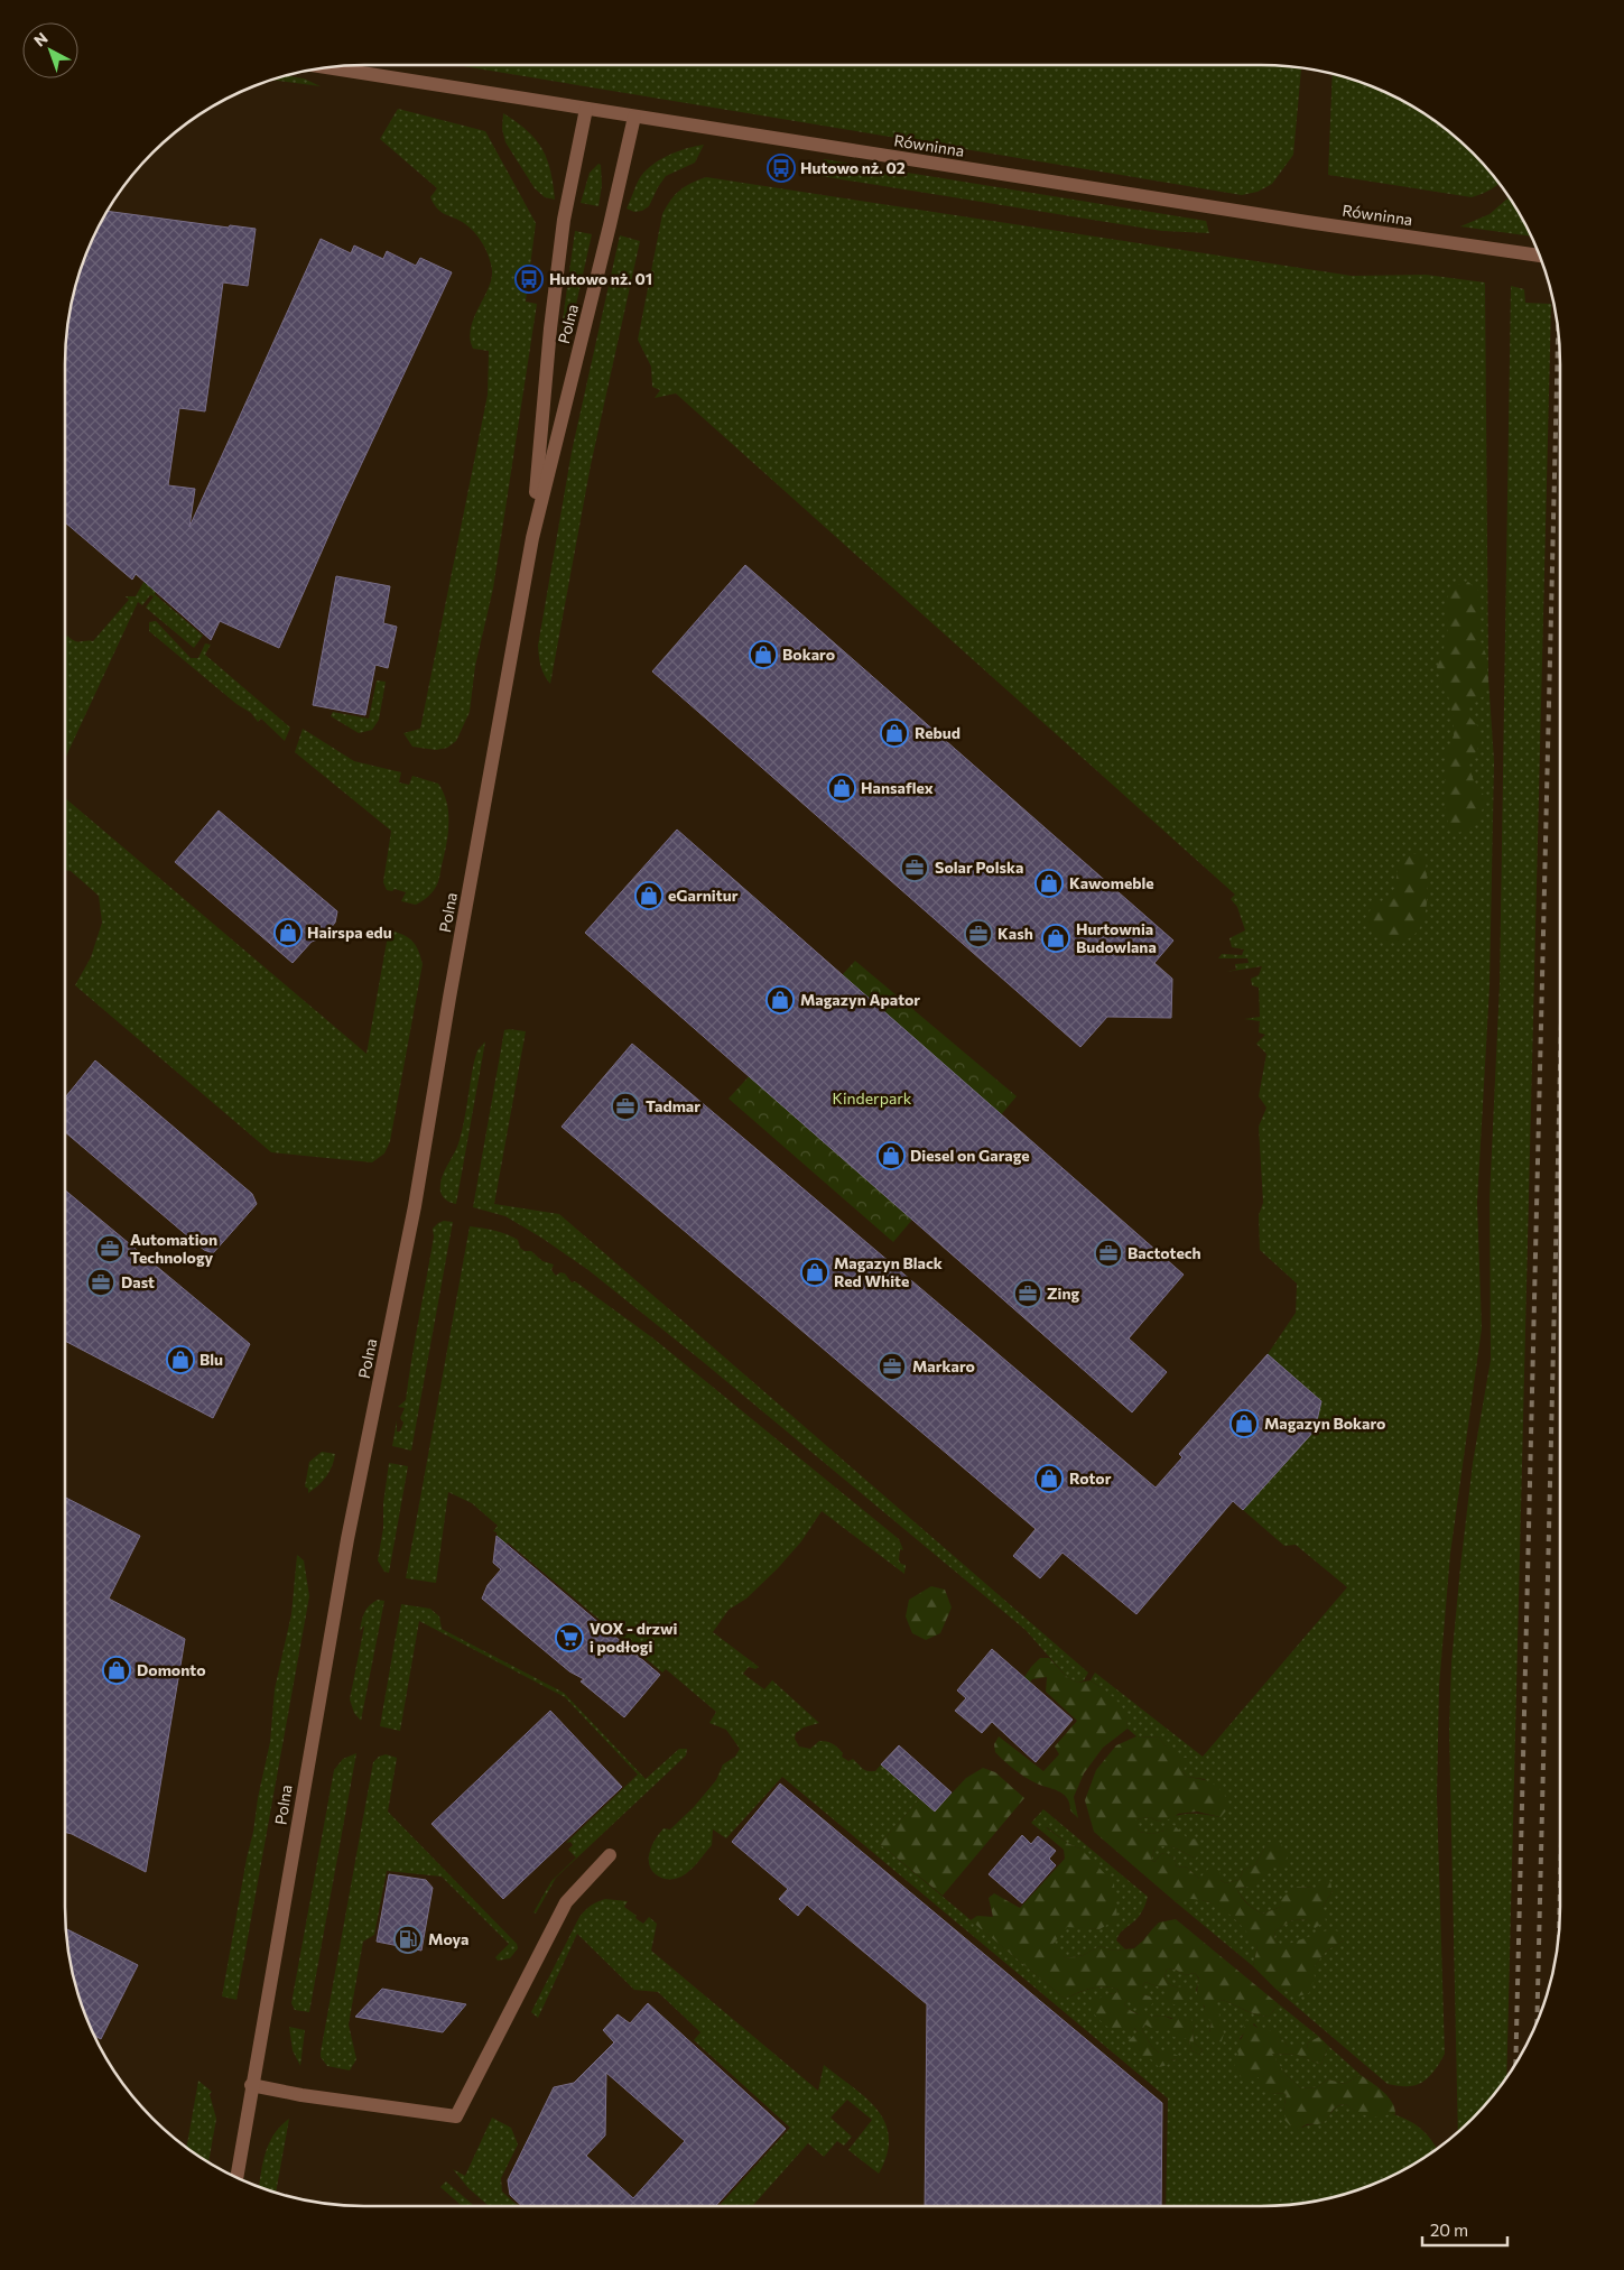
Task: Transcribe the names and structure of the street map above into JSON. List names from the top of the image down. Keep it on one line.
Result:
{"streets":{"street":["Równinna","Polna"]},"crossings":[["Równinna","Polna"]],"parks":["Kinderpark"],"places":{"bus stop":["Hutowo nż. 02","Hutowo nż. 01"],"shop":["Bokaro","Rebud","Hansaflex","Kawomeble","eGarnitur","Hairspa edu","Hurtownia Budowlana","Magazyn Apator","Diesel on Garage","Magazyn Black Red White","Blu","Magazyn Bokaro","Rotor","Domonto"],"office":["Solar Polska","Kash","Tadmar","Automation Technology","Bactotech","Dast","Zing","Markaro"],"supermarket":["VOX - drzwi i podłogi"],"fuel station":["Moya"]},"scale_bar":"20 m","north":"top left"}
